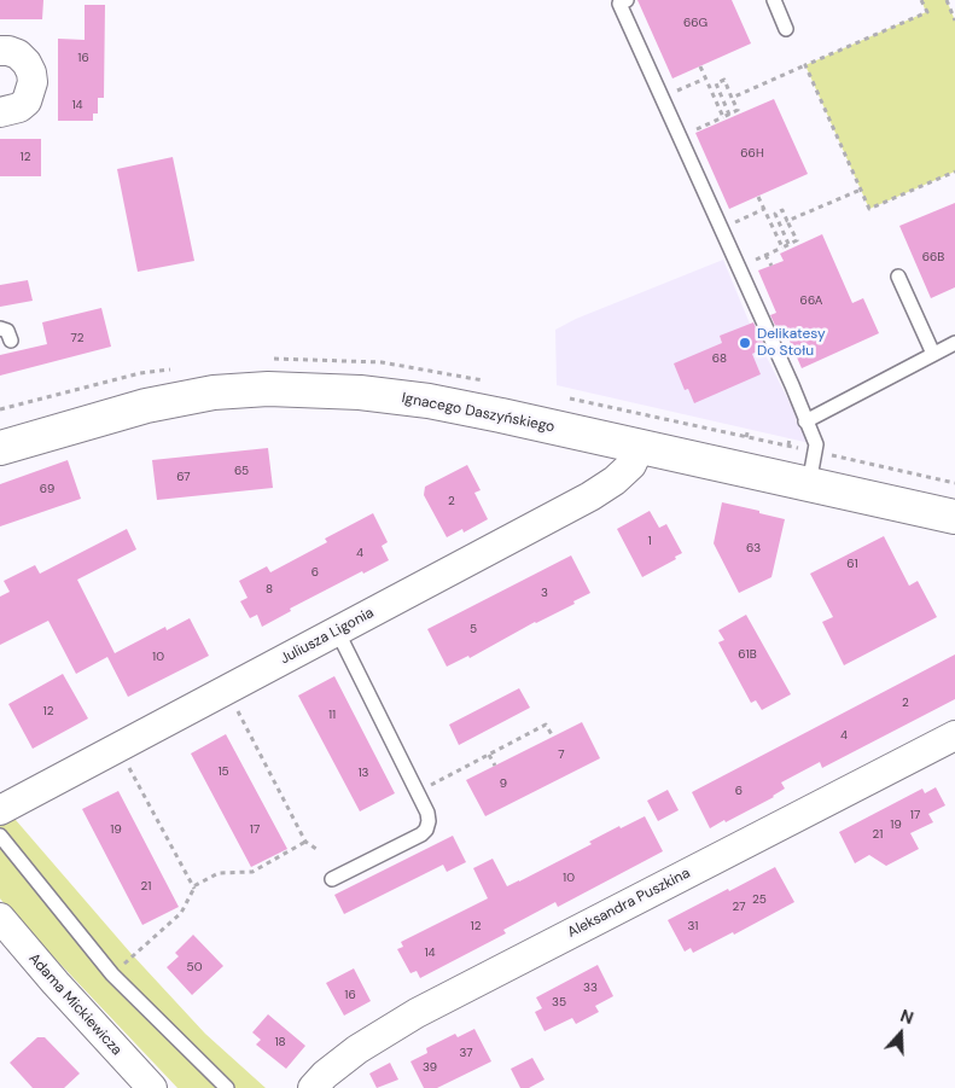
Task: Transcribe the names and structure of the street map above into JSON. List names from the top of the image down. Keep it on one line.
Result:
{"streets":{"street":["Ignacego Daszyńskiego","Juliusza Ligonia","Aleksandra Puszkina","Adama Mickiewicza"]},"crossings":[["Ignacego Daszyńskiego","Juliusza Ligonia"]],"places":["Delikatesy Do Stołu"],"house_numbers":["66G","16","14","66H","12","66B","66A","72","68","65","67","69","2","1","63","4","61","6","8","3","5","61B","10","2","12","11","4","7","15","13","9","6","17","19","19","17","21","10","21","25","27","12","31","14","50","33","16","35","18","37","39"],"north":"top"}
